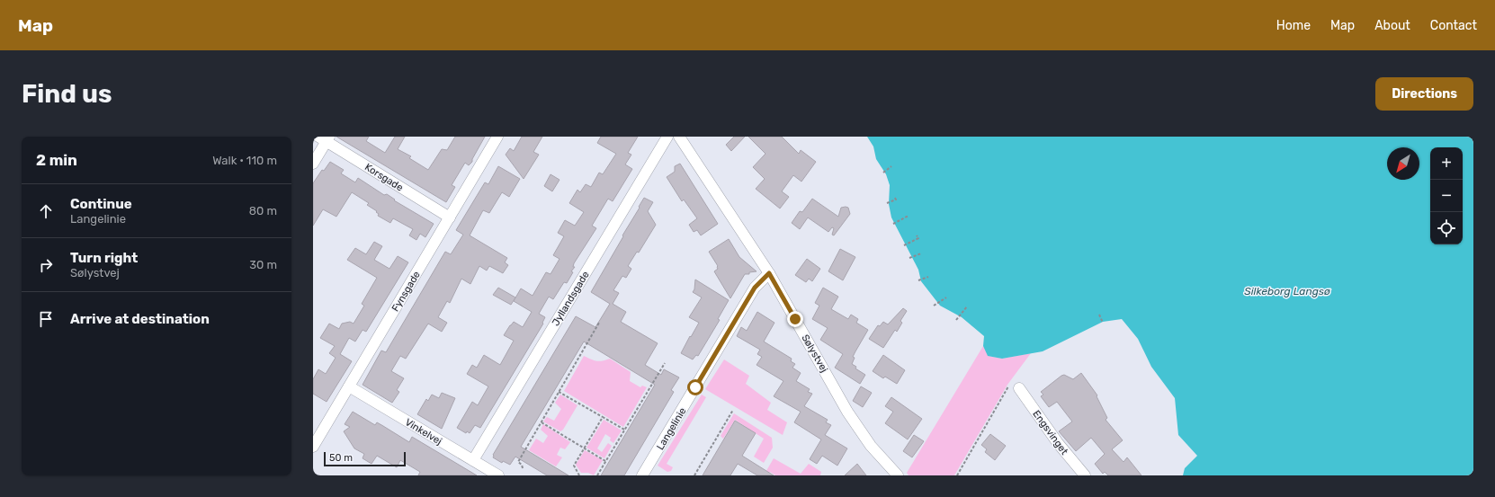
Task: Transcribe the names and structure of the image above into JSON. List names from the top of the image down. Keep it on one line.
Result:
{"streets":{"street":["Korsgade","Fynsgade","Jyllandsgade","Sølystvej","Langelinie","Vinkelvej","Engsvinget"]},"crossings":[["Korsgade","Fynsgade"],["Fynsgade","Vinkelvej"],["Jyllandsgade","Vinkelvej"],["Sølystvej","Langelinie"]],"water":["Silkeborg Langsø"],"scale_bar":"50 m","north":"bottom left","page":{"header":"Map","nav":["Home","Map","About","Contact"],"buttons":"Directions","title":"Find us","heading":["2 min","Walk · 110 m"],"map_buttons":["+","−"],"list":[["Continue","Langelinie","80 m"],["Turn right","Sølystvej","30 m"],"Arrive at destination"],"scale":"50 m"}}
